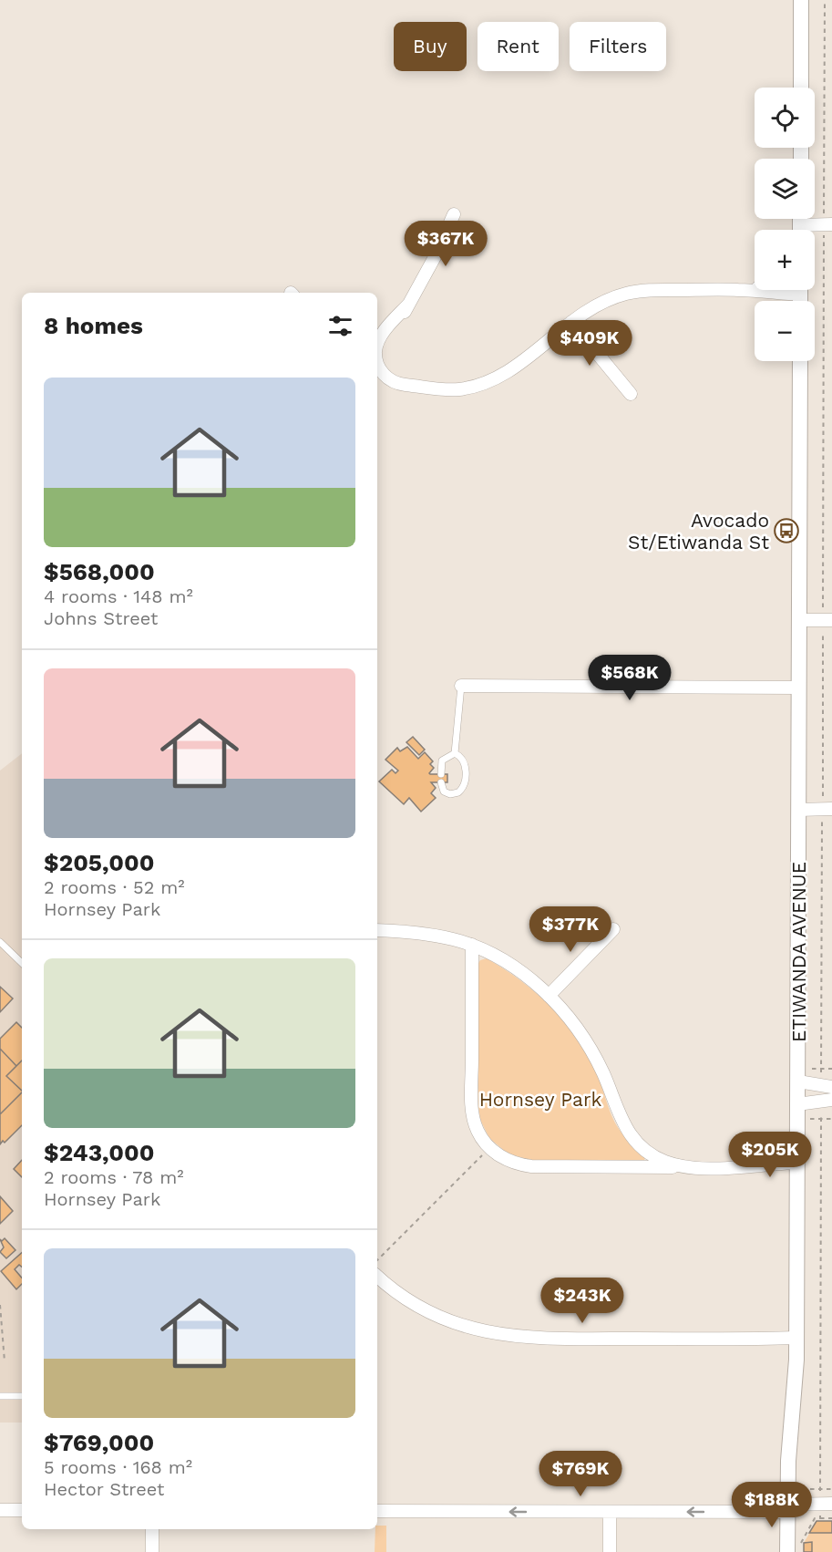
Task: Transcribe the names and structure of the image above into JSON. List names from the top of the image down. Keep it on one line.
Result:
{"streets":{"street":["ETIWANDA AVENUE"]},"parks":["Hornsey Park"],"places":{"bus stop":["Avocado St/Etiwanda St"]},"page":{"chip":["Buy","Rent","Filters"],"map_buttons":["+","−"],"price":["$367K","$409K","$568K","$377K","$205K","$243K","$769K","$188K"],"heading":"8 homes","list":[{"name":"$568,000","note":"4 rooms · 148 m² · Johns Street"},{"name":"$205,000","note":"2 rooms · 52 m² · Hornsey Park"},{"name":"$243,000","note":"2 rooms · 78 m² · Hornsey Park"},{"name":"$769,000","note":"5 rooms · 168 m² · Hector Street"}]}}
